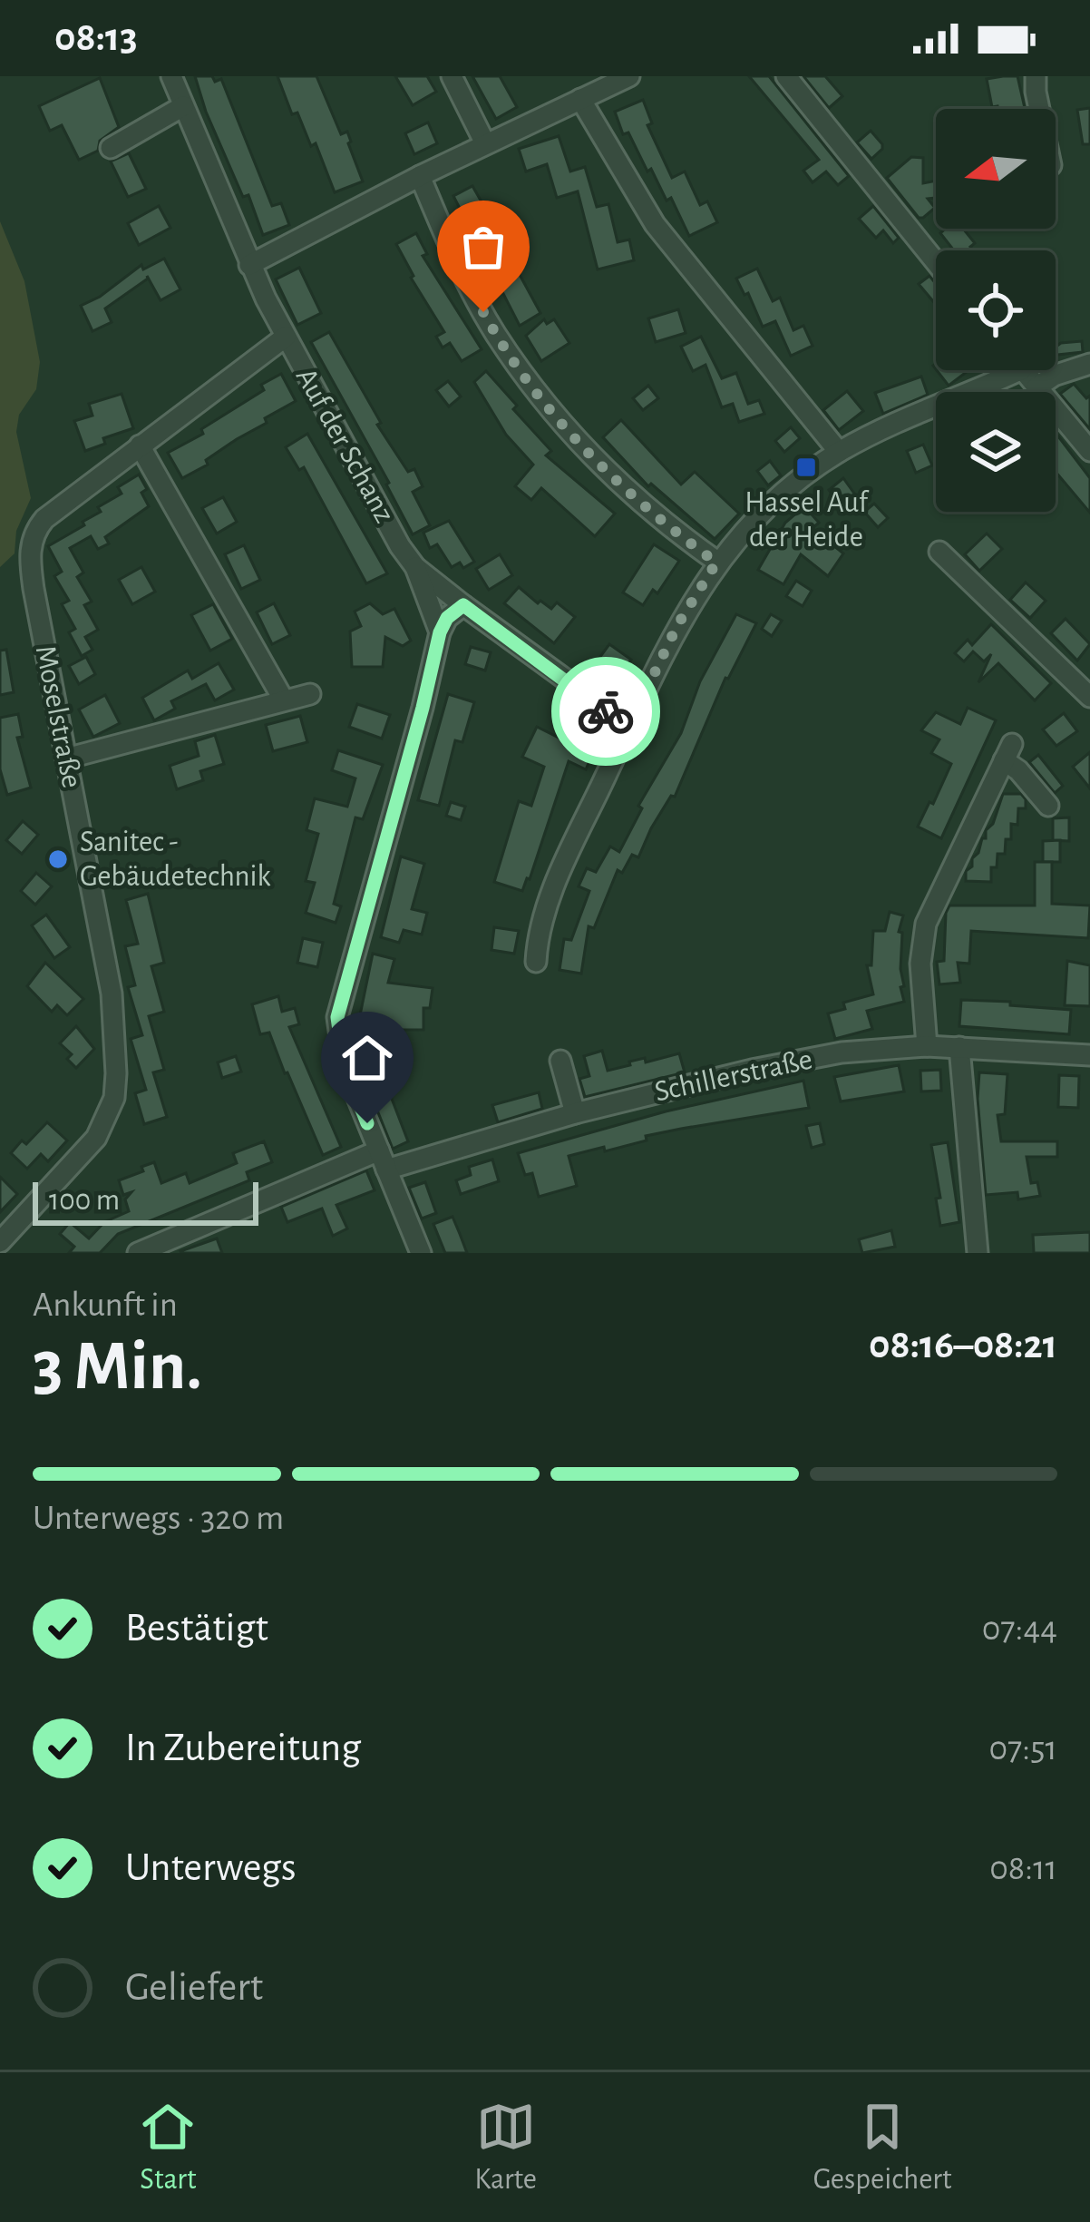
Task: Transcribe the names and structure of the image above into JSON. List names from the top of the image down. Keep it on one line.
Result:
{"streets":{"street":["Auf der Schanz","Moselstraße","Schillerstraße"]},"crossings":[["Auf der Schanz","Moselstraße"]],"places":{"transit":["Hassel Auf der Heide"],"other":["Sanitec - Gebäudetechnik"]},"scale_bar":"100 m","north":"left","page":{"status":"08:13","scale":"100 m","heading":["3 Min.","Ankunft in","08:16–08:21"],"bar":"Unterwegs · 320 m","list":[["Bestätigt","07:44"],["In Zubereitung","07:51"],["Unterwegs","08:11"],"Geliefert"],"tabs":["Start","Karte","Gespeichert"]}}
